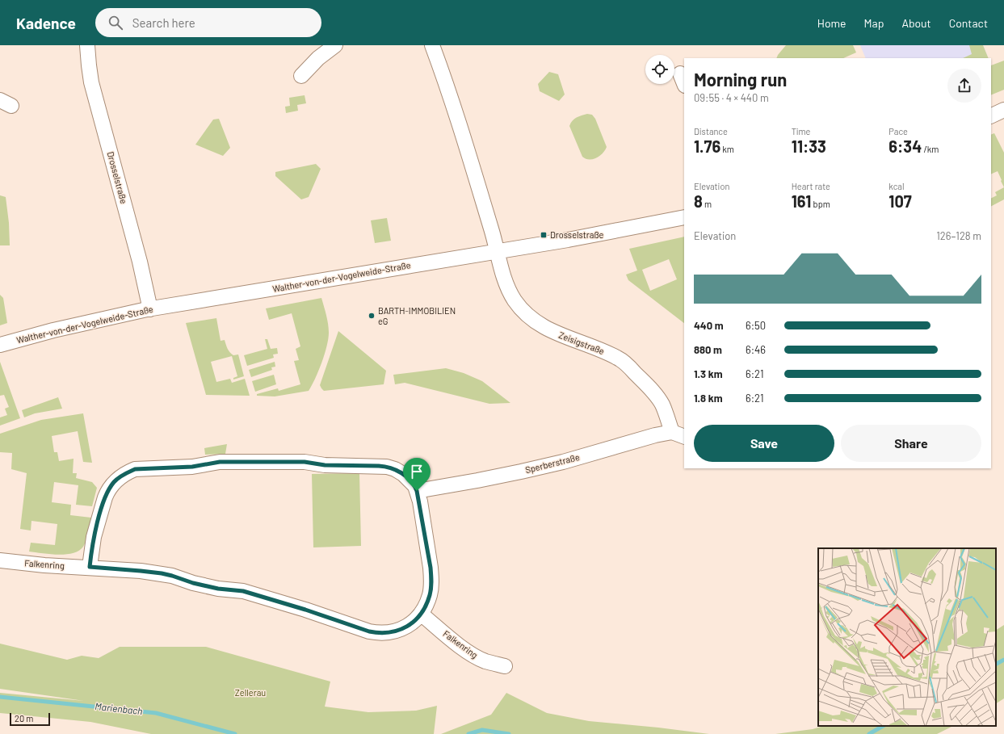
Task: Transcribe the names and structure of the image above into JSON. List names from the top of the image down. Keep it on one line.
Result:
{"streets":{"street":["Drosselstraße","Walther-von-der-Vogelweide-Straße","Zeisigstraße","Sperberstraße","Falkenring"]},"crossings":[["Drosselstraße","Walther-von-der-Vogelweide-Straße"],["Walther-von-der-Vogelweide-Straße","Zeisigstraße"],["Zeisigstraße","Sperberstraße"],["Sperberstraße","Falkenring"]],"water":["Marienbach"],"parks":["Zellerau"],"places":{"transit":["Drosselstraße"],"other":["BARTH-IMMOBILIEN eG"]},"scale_bar":"20 m","page":{"header":"Kadence","search":"Search here","nav":["Home","Map","About","Contact"],"heading":["Morning run","09:55 · 4 × 440 m"],"stats":[["Distance","1.76 km"],["Time","11:33"],["Pace","6:34 /km"],["Elevation","8 m"],["Heart rate","161 bpm"],["kcal","107"]],"chart":["Elevation","126–128 m"],"list":[{"name":"440 m","note":"6:50"},{"name":"880 m","note":"6:46"},{"name":"1.3 km","note":"6:21"},{"name":"1.8 km","note":"6:21"}],"buttons":["Save","Share"],"scale":"20 m"}}
